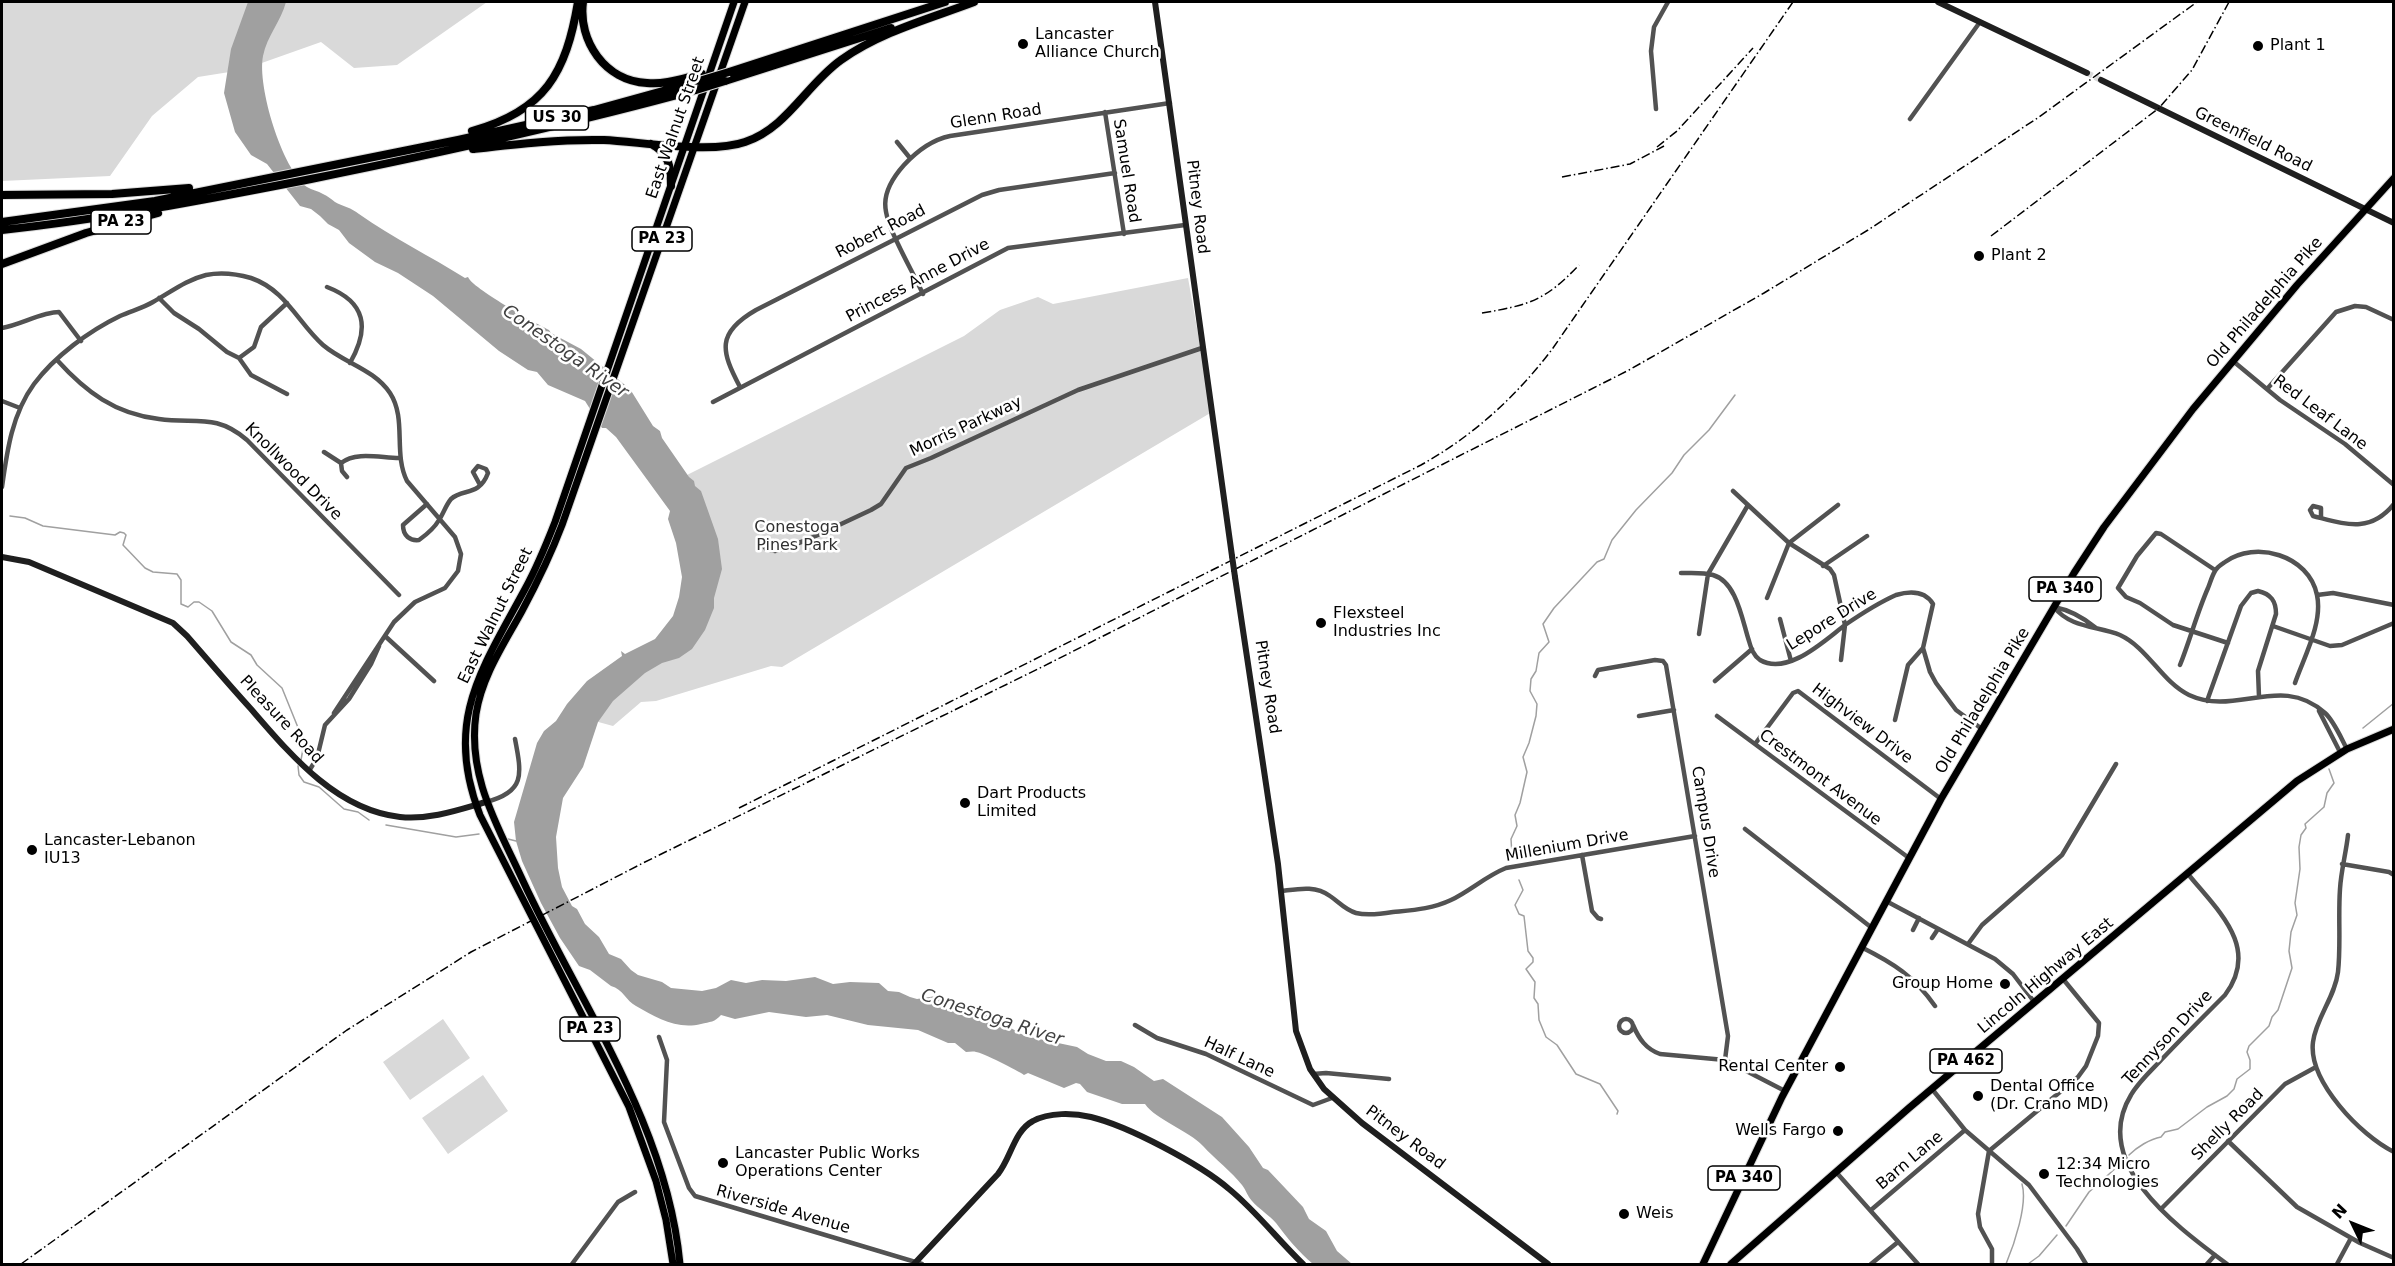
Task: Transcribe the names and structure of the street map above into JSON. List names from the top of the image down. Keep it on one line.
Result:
{"streets":{"highway":["US 30","PA 23"],"main road":["East Walnut Street","Greenfield Road","Pitney Road","Old Philadelphia Pike","PA 340","Pleasure Road","Lincoln Highway East","PA 462"],"street":["Glenn Road","Samuel Road","Robert Road","Princess Anne Drive","Red Leaf Lane","Morris Parkway","Knollwood Drive","Lepore Drive","Highview Drive","Crestmont Avenue","Campus Drive","Millenium Drive","Tennyson Drive","Half Lane","Shelly Road","Barn Lane","Riverside Avenue"]},"crossings":[["Glenn Road","Samuel Road"],["Glenn Road","Pitney Road"],["Glenn Road","Robert Road"],["Glenn Road","Princess Anne Drive"],["US 30","PA 23"],["East Walnut Street","PA 23"],["East Walnut Street","Pleasure Road"],["Greenfield Road","Old Philadelphia Pike"],["Samuel Road","Robert Road"],["Samuel Road","Princess Anne Drive"],["Pitney Road","Princess Anne Drive"],["Pitney Road","Morris Parkway"],["Pitney Road","Millenium Drive"],["Pitney Road","Half Lane"],["Robert Road","Princess Anne Drive"],["Old Philadelphia Pike","Red Leaf Lane"],["Old Philadelphia Pike","Highview Drive"],["Old Philadelphia Pike","Crestmont Avenue"],["Highview Drive","Crestmont Avenue"],["Campus Drive","Millenium Drive"],["Lincoln Highway East","Tennyson Drive"],["Tennyson Drive","Shelly Road"]],"water":["Conestoga River"],"parks":["Conestoga Pines Park"],"places":["Lancaster Alliance Church","Plant 1","Plant 2","Flexsteel Industries Inc","Dart Products Limited","Lancaster-Lebanon IU13","Group Home","Rental Center","Dental Office (Dr. Crano MD)","Wells Fargo","Lancaster Public Works Operations Center","12:34 Micro Technologies","Weis"],"north":"top left"}
